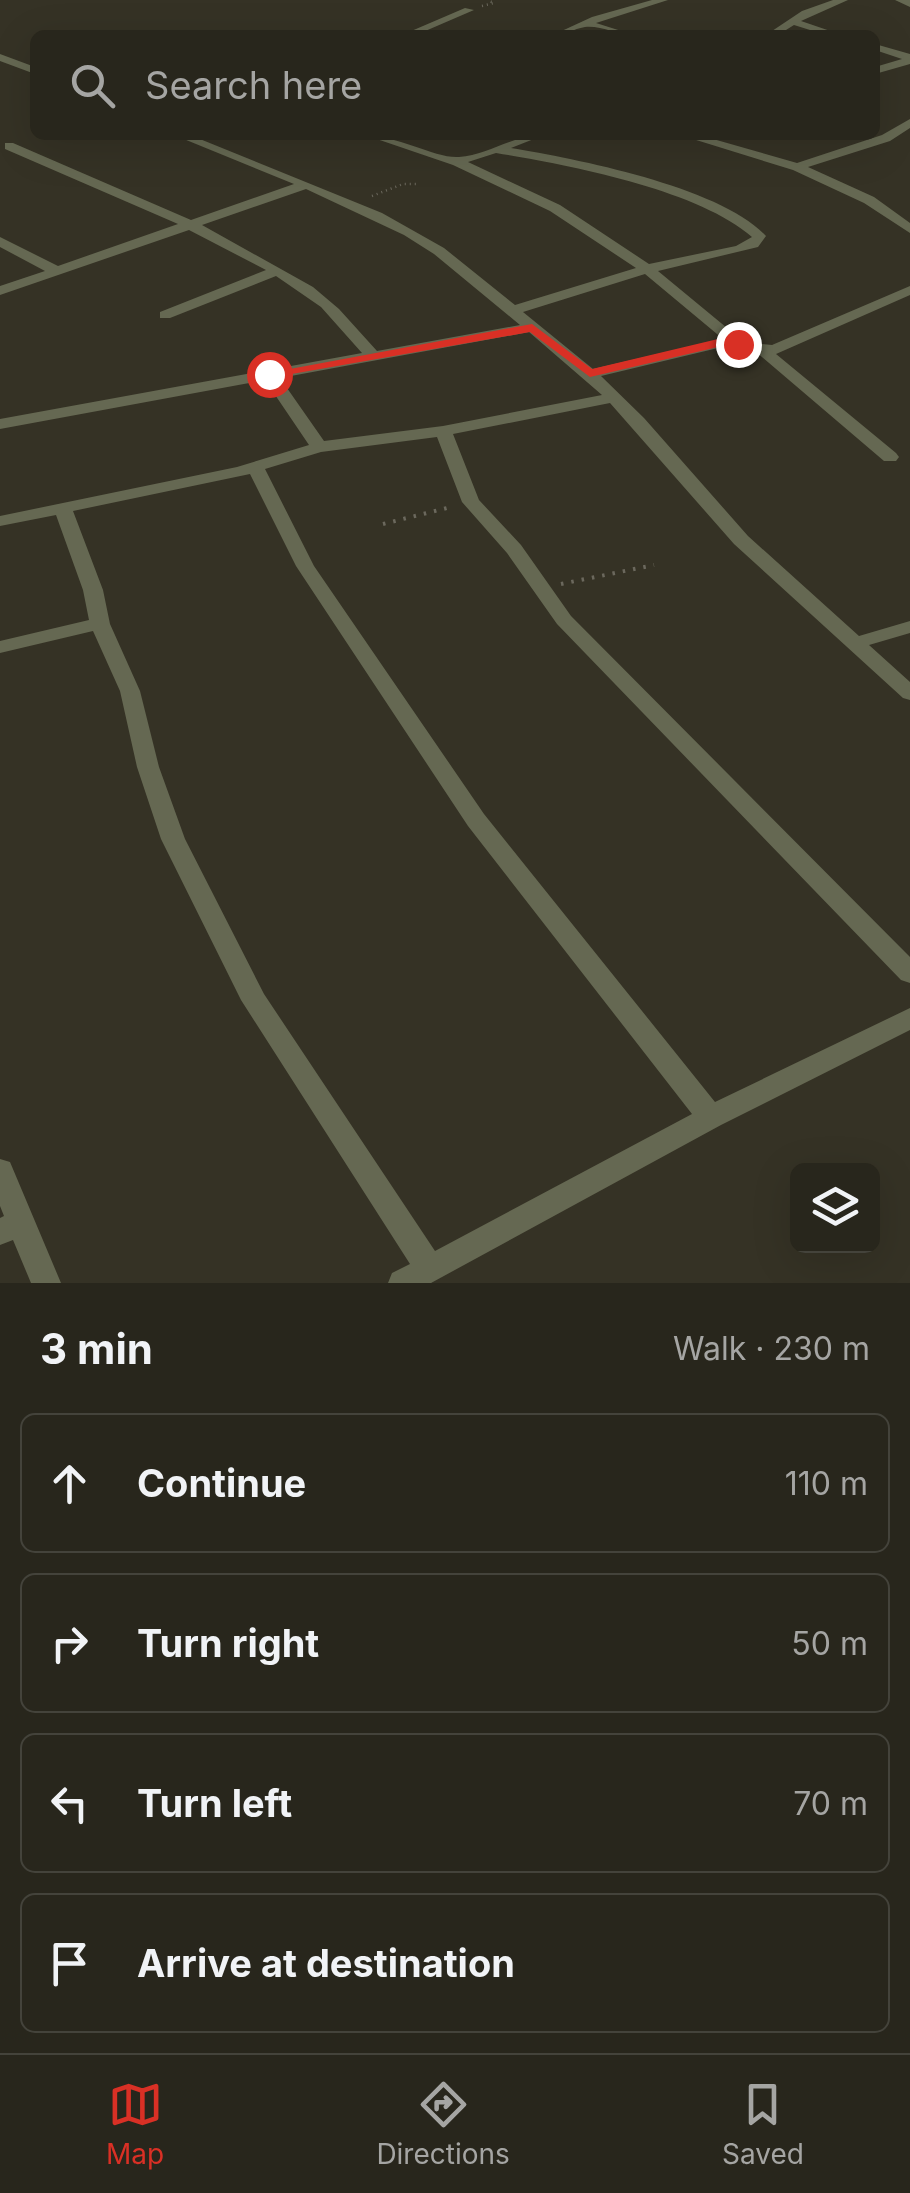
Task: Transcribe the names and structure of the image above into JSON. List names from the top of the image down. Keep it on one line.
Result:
{"page":{"search":"Search here","heading":["3 min","Walk · 230 m"],"list":[["Continue","110 m"],["Turn right","50 m"],["Turn left","70 m"],"Arrive at destination"],"nav":["Map","Directions","Saved"]}}
